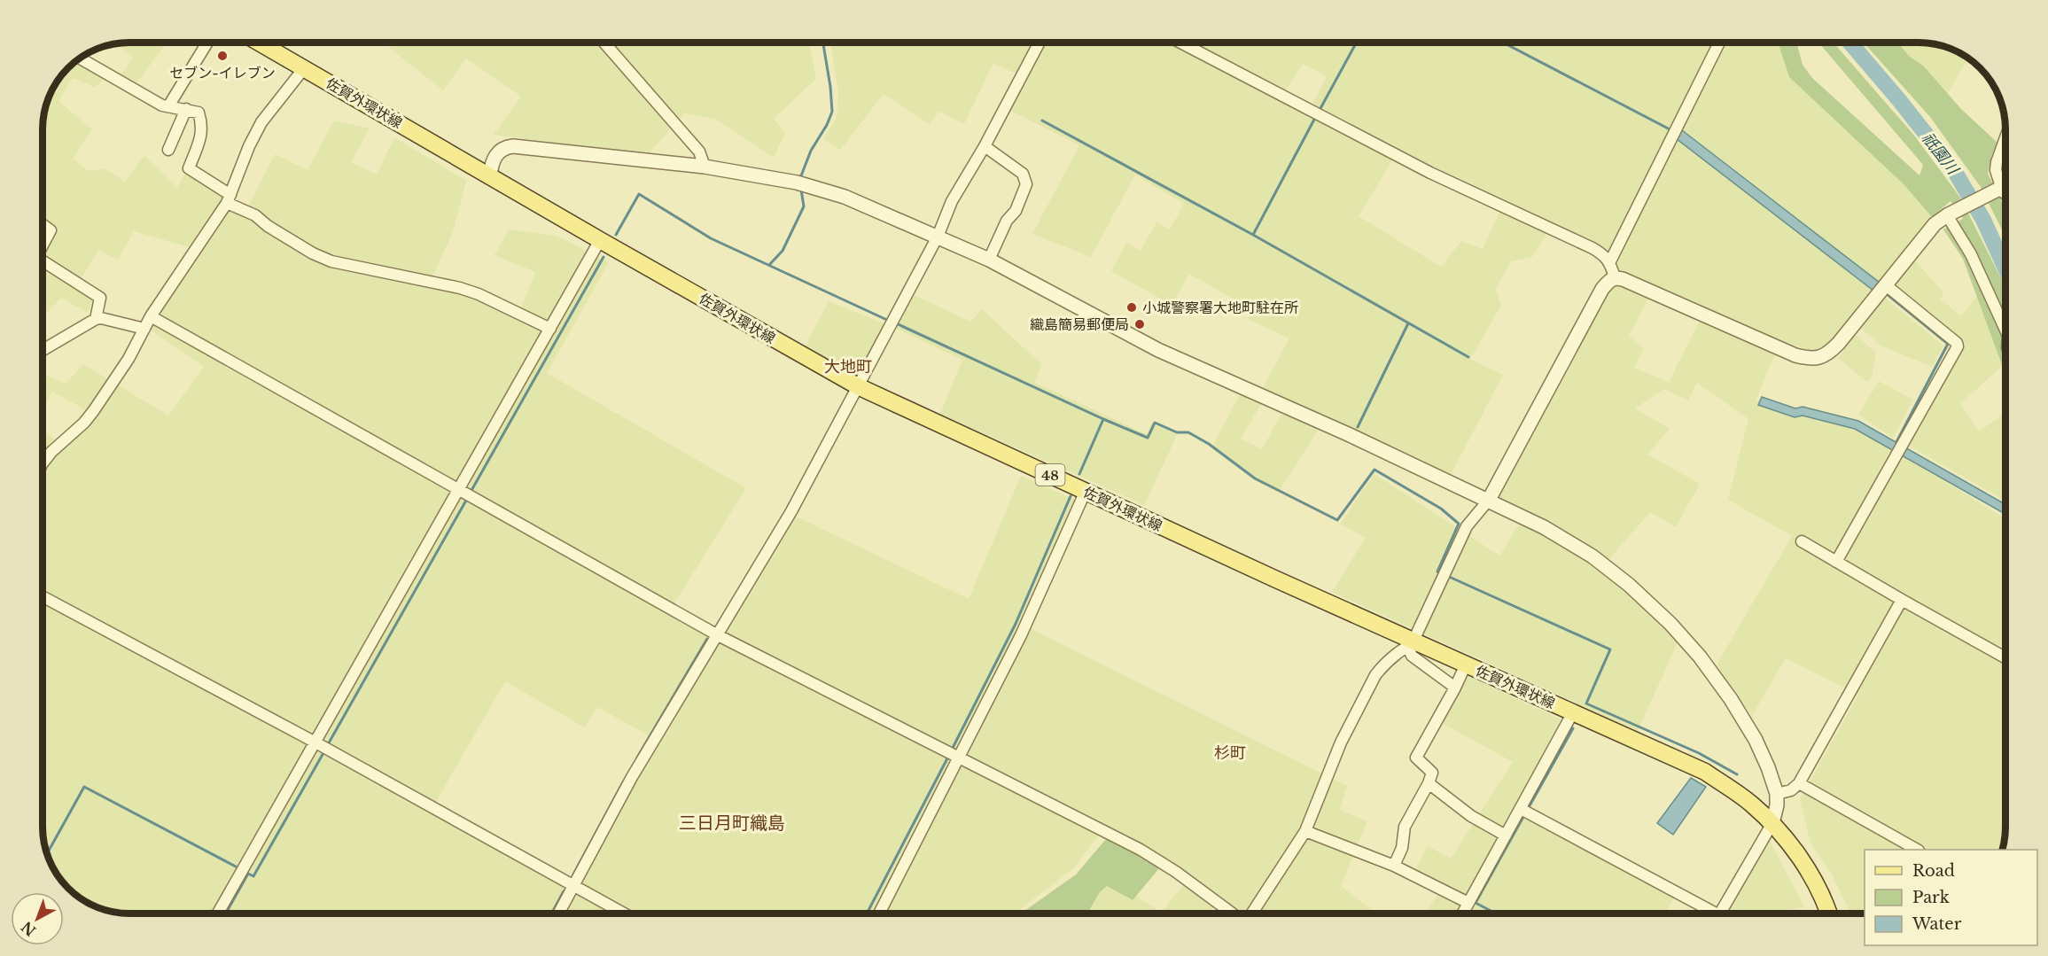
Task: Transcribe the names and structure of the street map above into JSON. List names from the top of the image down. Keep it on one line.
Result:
{"streets":{"main road":["佐賀外環状線","48"]},"districts":["大地町","杉町","三日月町織島"],"water":["祇園川"],"places":["セブン-イレブン","小城警察署大地町駐在所","織島簡易郵便局"],"legend":["Road","Park","Water"],"north":"bottom left"}
